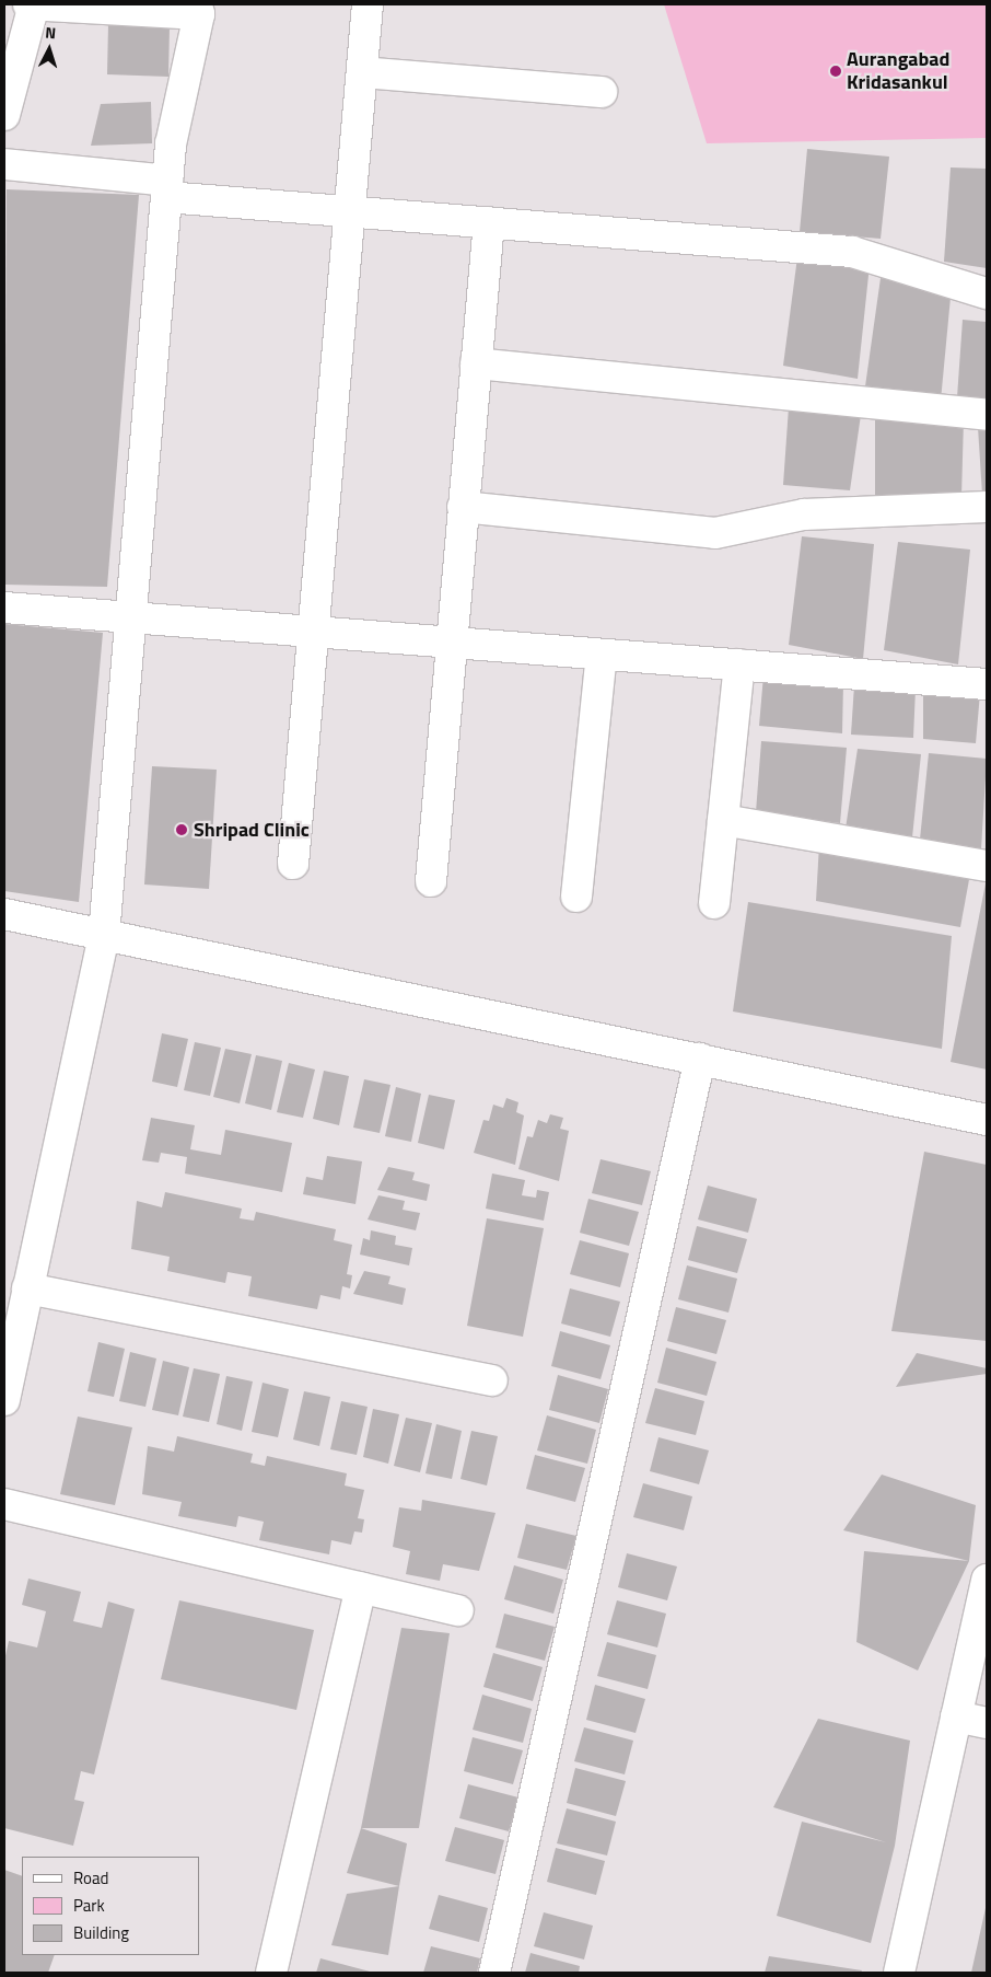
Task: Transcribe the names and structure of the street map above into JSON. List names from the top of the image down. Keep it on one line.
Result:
{"places":["Aurangabad Kridasankul","Shripad Clinic"],"legend":["Road","Park","Building"],"north":"top"}
